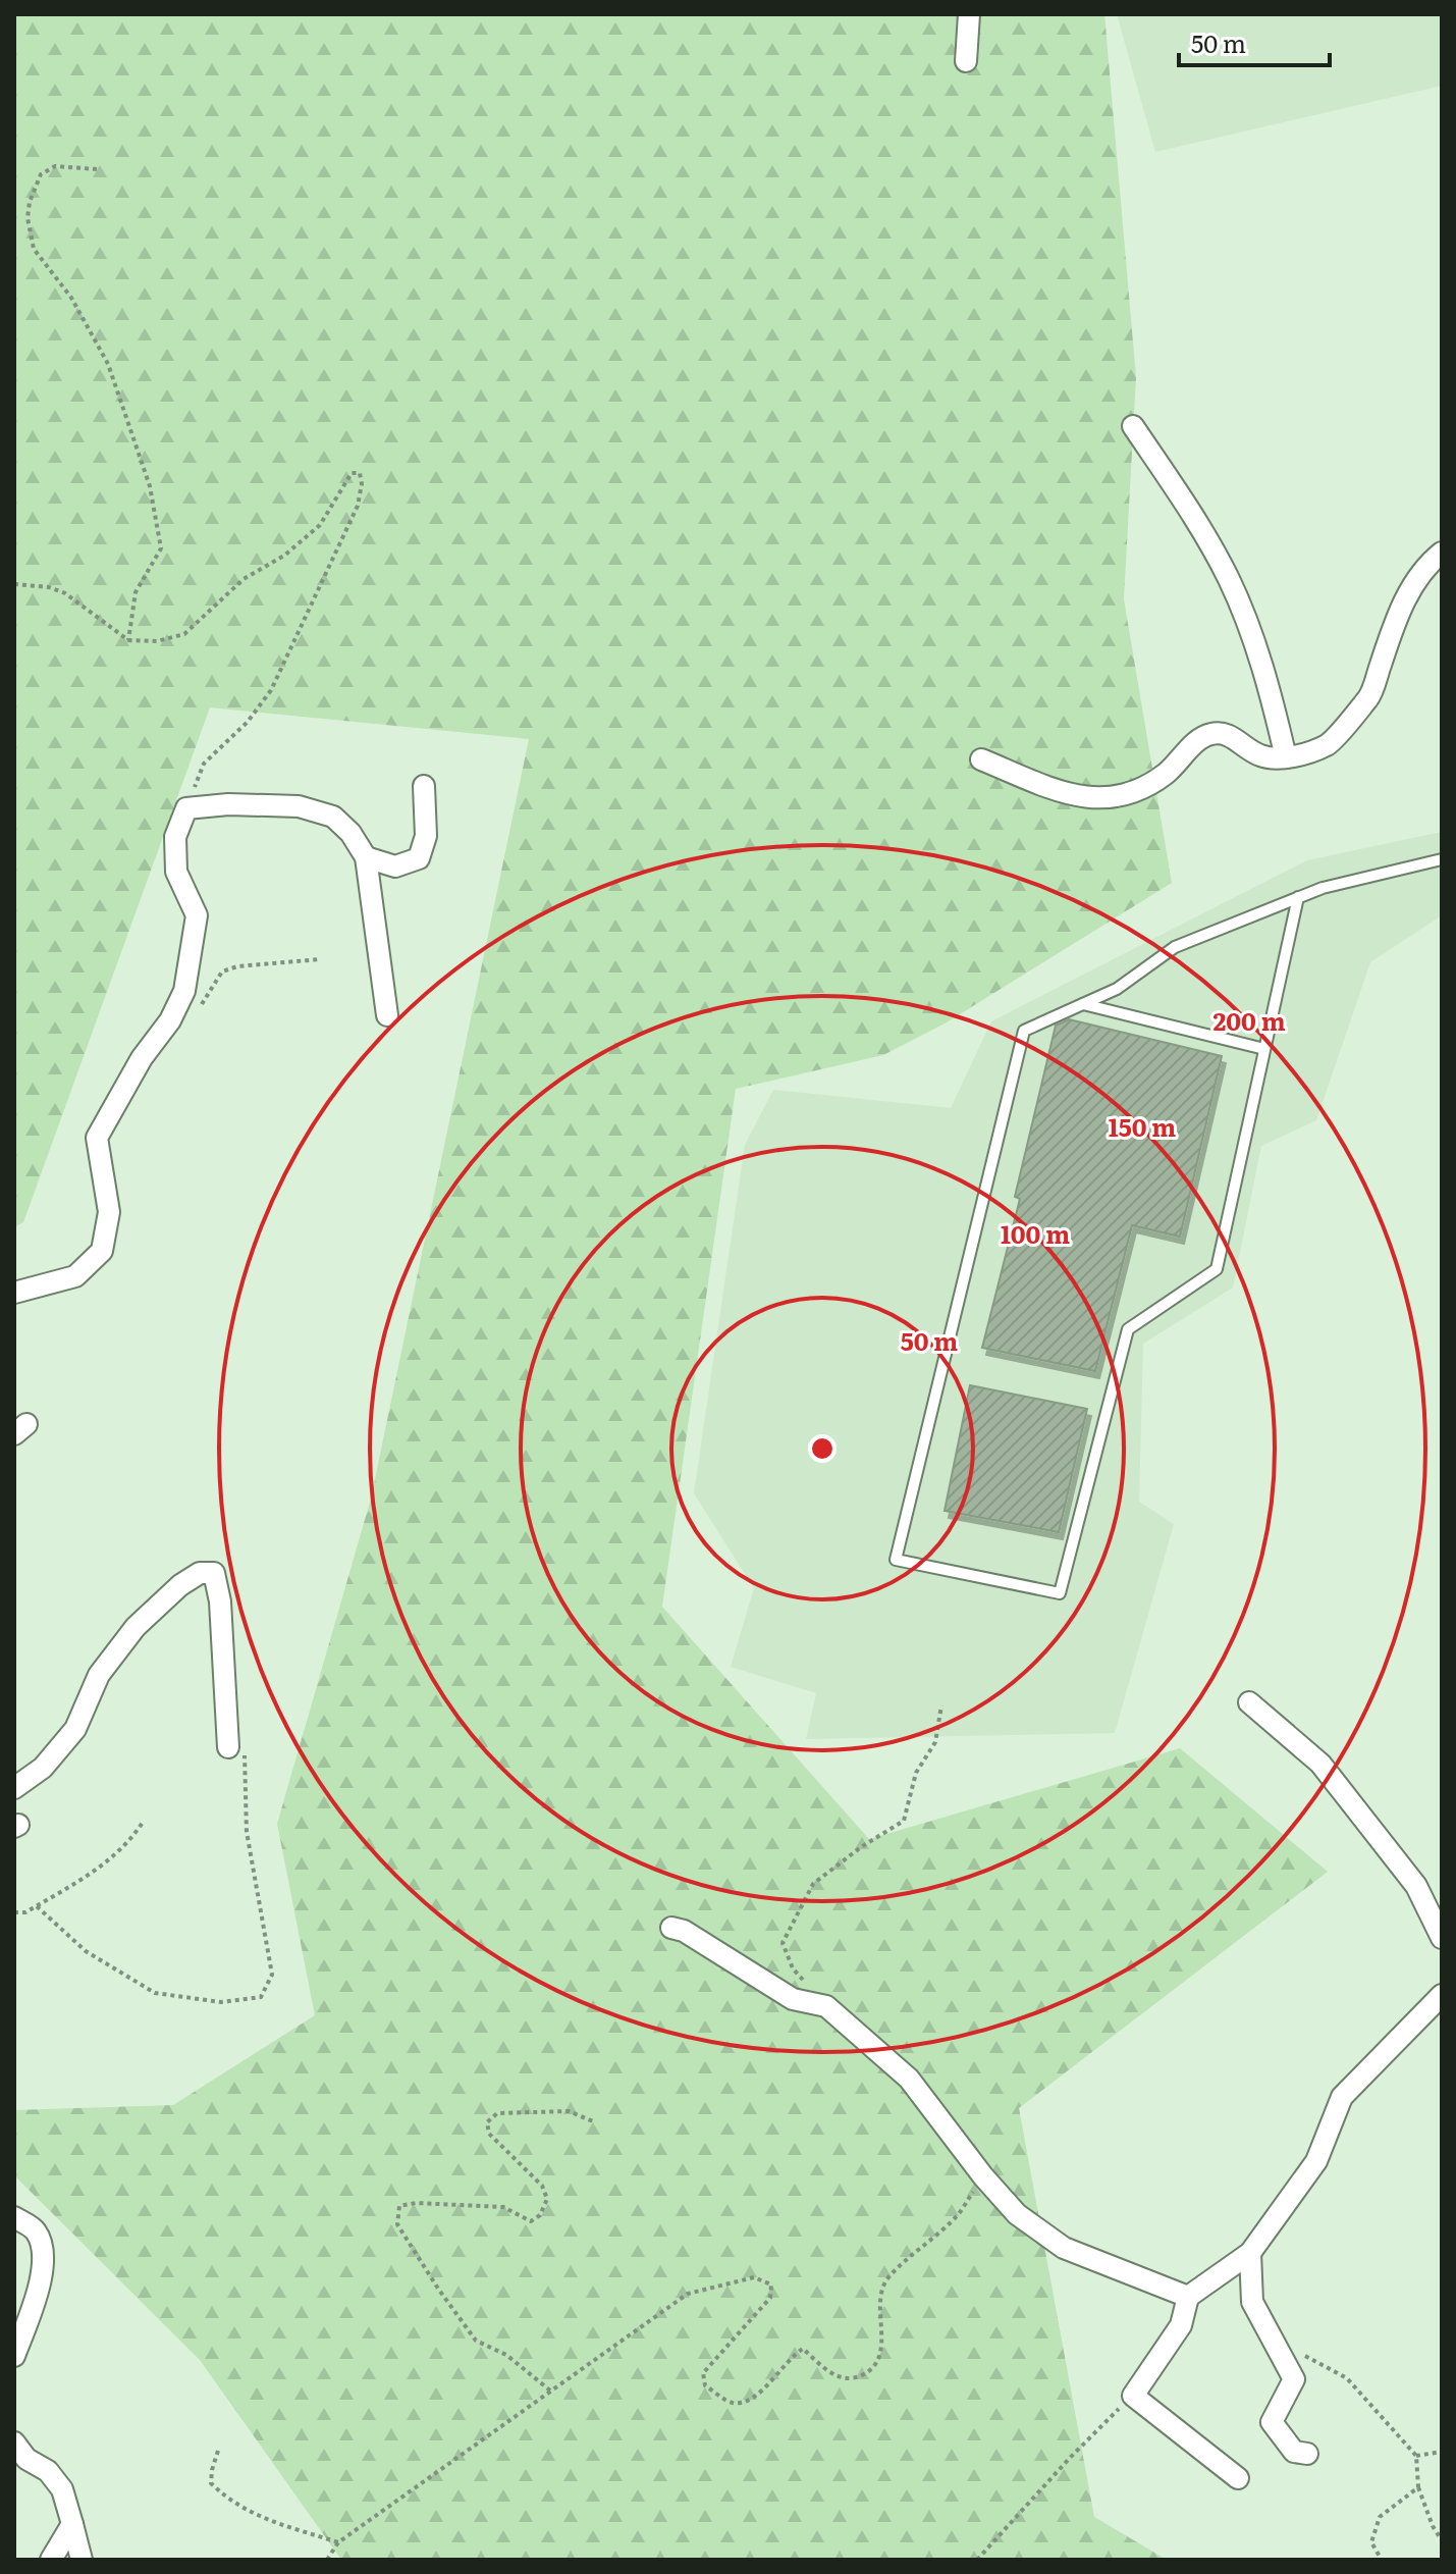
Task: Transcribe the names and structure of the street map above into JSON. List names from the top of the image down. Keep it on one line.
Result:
{"scale_bar":"50 m","rings":["200 m","150 m","100 m","50 m"]}
